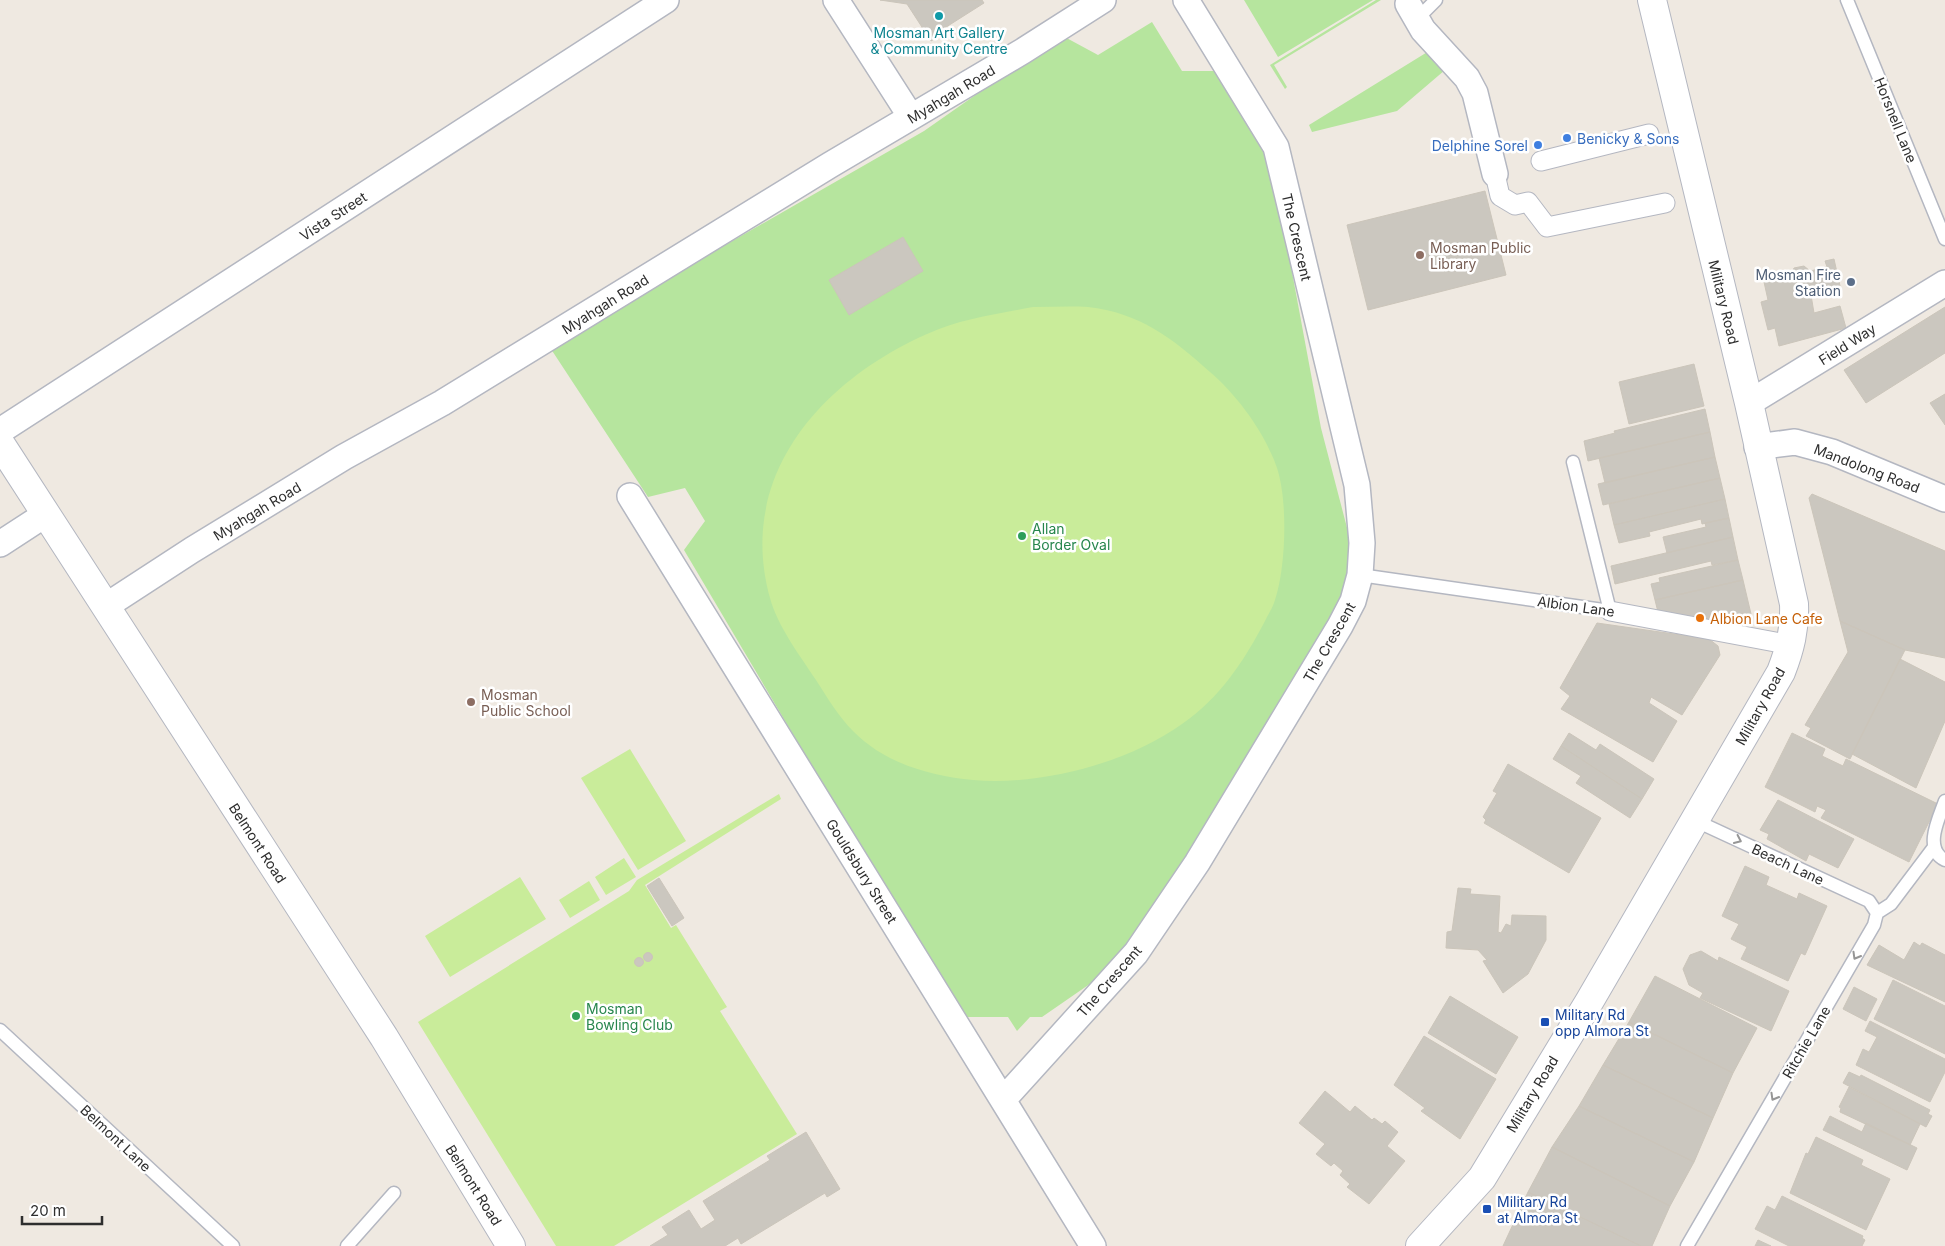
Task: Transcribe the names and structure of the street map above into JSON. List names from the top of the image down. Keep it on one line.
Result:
{"streets":{"main road":["Military Road","Belmont Road"],"street":["Myahgah Road","Vista Street","The Crescent","Field Way","Mandolong Road","Albion Lane","Gouldsbury Street"],"lane":["Horsnell Lane","Beach Lane","Ritchie Lane","Belmont Lane"]},"crossings":[["Myahgah Road","Belmont Road"],["The Crescent","Albion Lane"],["The Crescent","Gouldsbury Street"],["Military Road","Field Way"],["Military Road","Mandolong Road"],["Military Road","Albion Lane"],["Military Road","Beach Lane"],["Beach Lane","Ritchie Lane"]],"one_way":["Beach Lane","Ritchie Lane"],"places":{"other":["Mosman Art Gallery & Community Centre","Benicky & Sons","Delphine Sorel","Mosman Public Library","Mosman Fire Station","Allan Border Oval","Albion Lane Cafe","Mosman Public School","Mosman Bowling Club"],"transit":["Military Rd opp Almora St","Military Rd at Almora St"]},"scale_bar":"20 m"}
